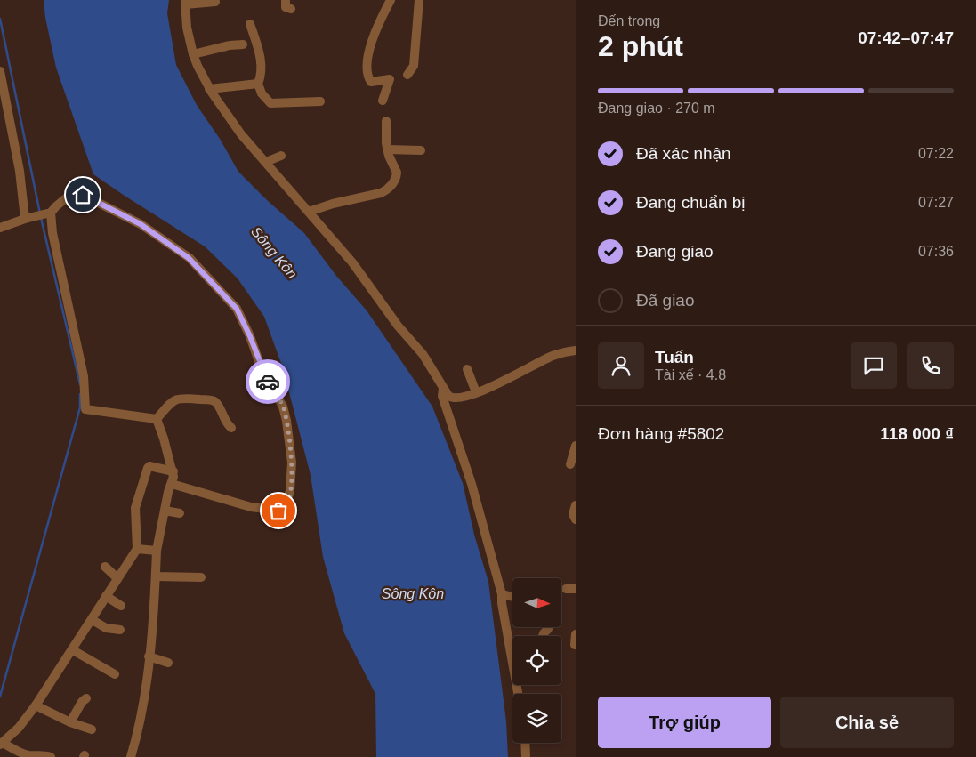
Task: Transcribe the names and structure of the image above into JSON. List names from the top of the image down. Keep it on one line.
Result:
{"water":["Sông Kôn"],"north":"right","page":{"heading":["2 phút","Đến trong","07:42–07:47"],"panel":["Tuấn","Tài xế · 4.8","Đơn hàng #5802","118 000 ₫"],"bar":"Đang giao · 270 m","list":[["Đã xác nhận","07:22"],["Đang chuẩn bị","07:27"],["Đang giao","07:36"],"Đã giao"],"buttons":["Trợ giúp","Chia sẻ"]}}
